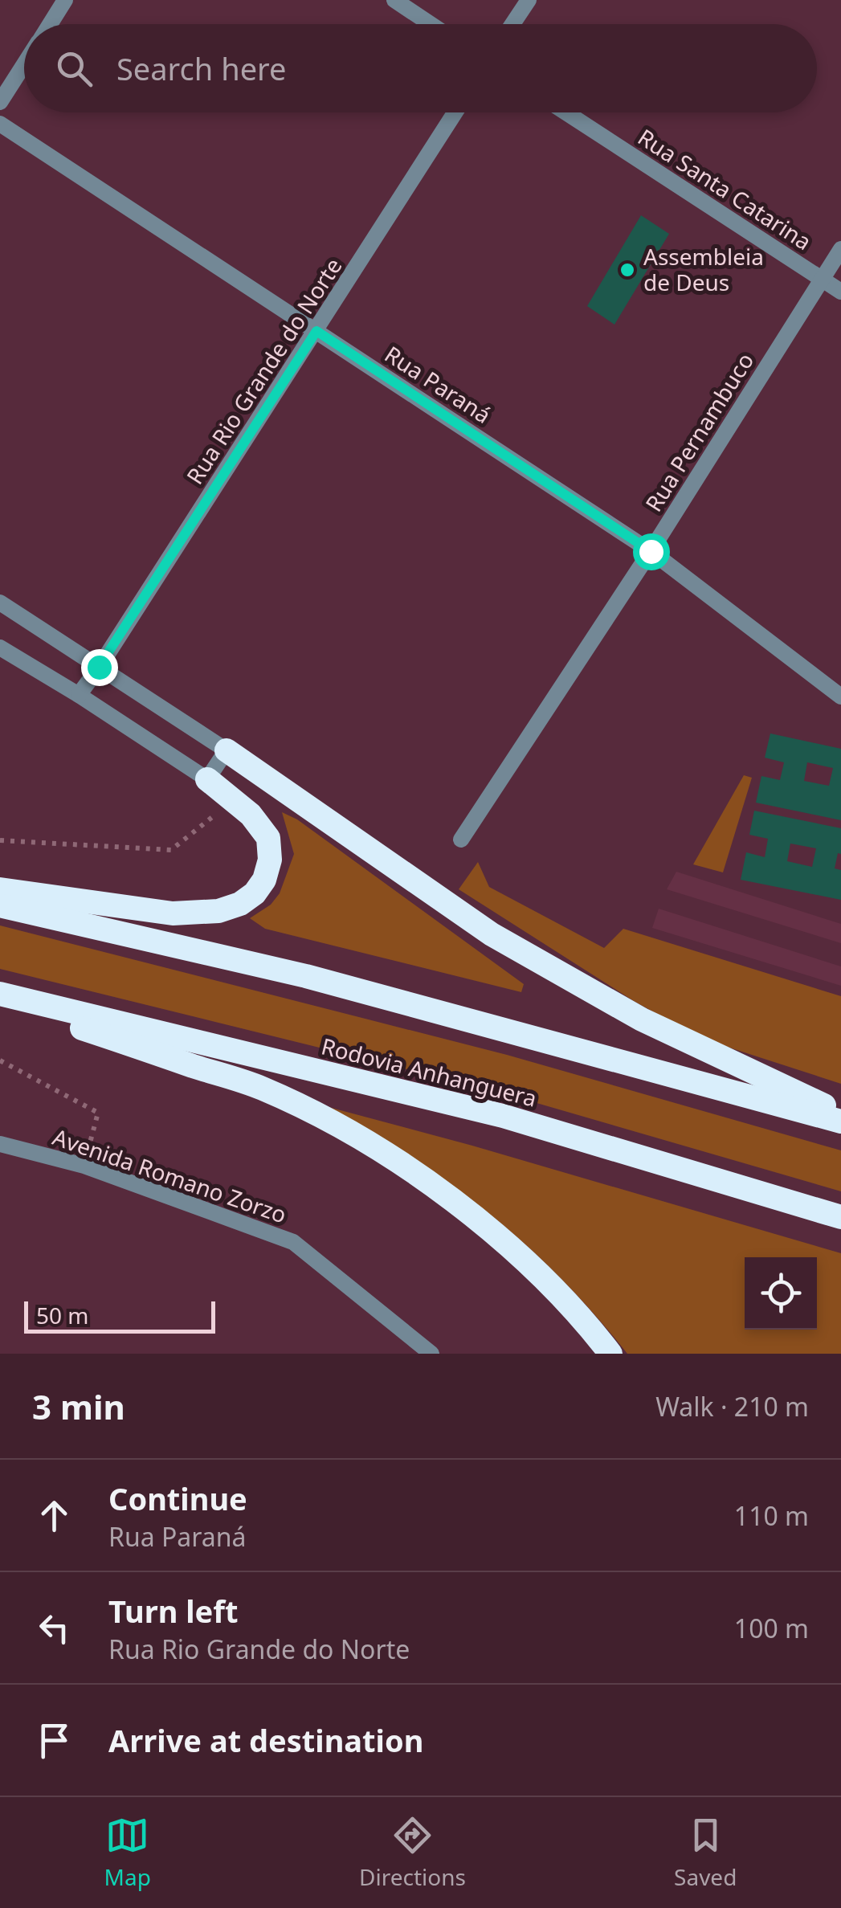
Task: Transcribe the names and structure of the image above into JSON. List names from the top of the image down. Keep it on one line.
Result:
{"streets":{"highway":["Rodovia Anhanguera"],"street":["Rua Santa Catarina","Rua Rio Grande do Norte","Rua Paraná","Rua Pernambuco","Avenida Romano Zorzo"]},"crossings":[["Rua Santa Catarina","Rua Pernambuco"],["Rua Rio Grande do Norte","Rua Paraná"],["Rua Paraná","Rua Pernambuco"]],"places":["Assembleia de Deus"],"scale_bar":"50 m","page":{"search":"Search here","scale":"50 m","heading":["3 min","Walk · 210 m"],"list":[["Continue","Rua Paraná","110 m"],["Turn left","Rua Rio Grande do Norte","100 m"],"Arrive at destination"],"nav":["Map","Directions","Saved"]}}
